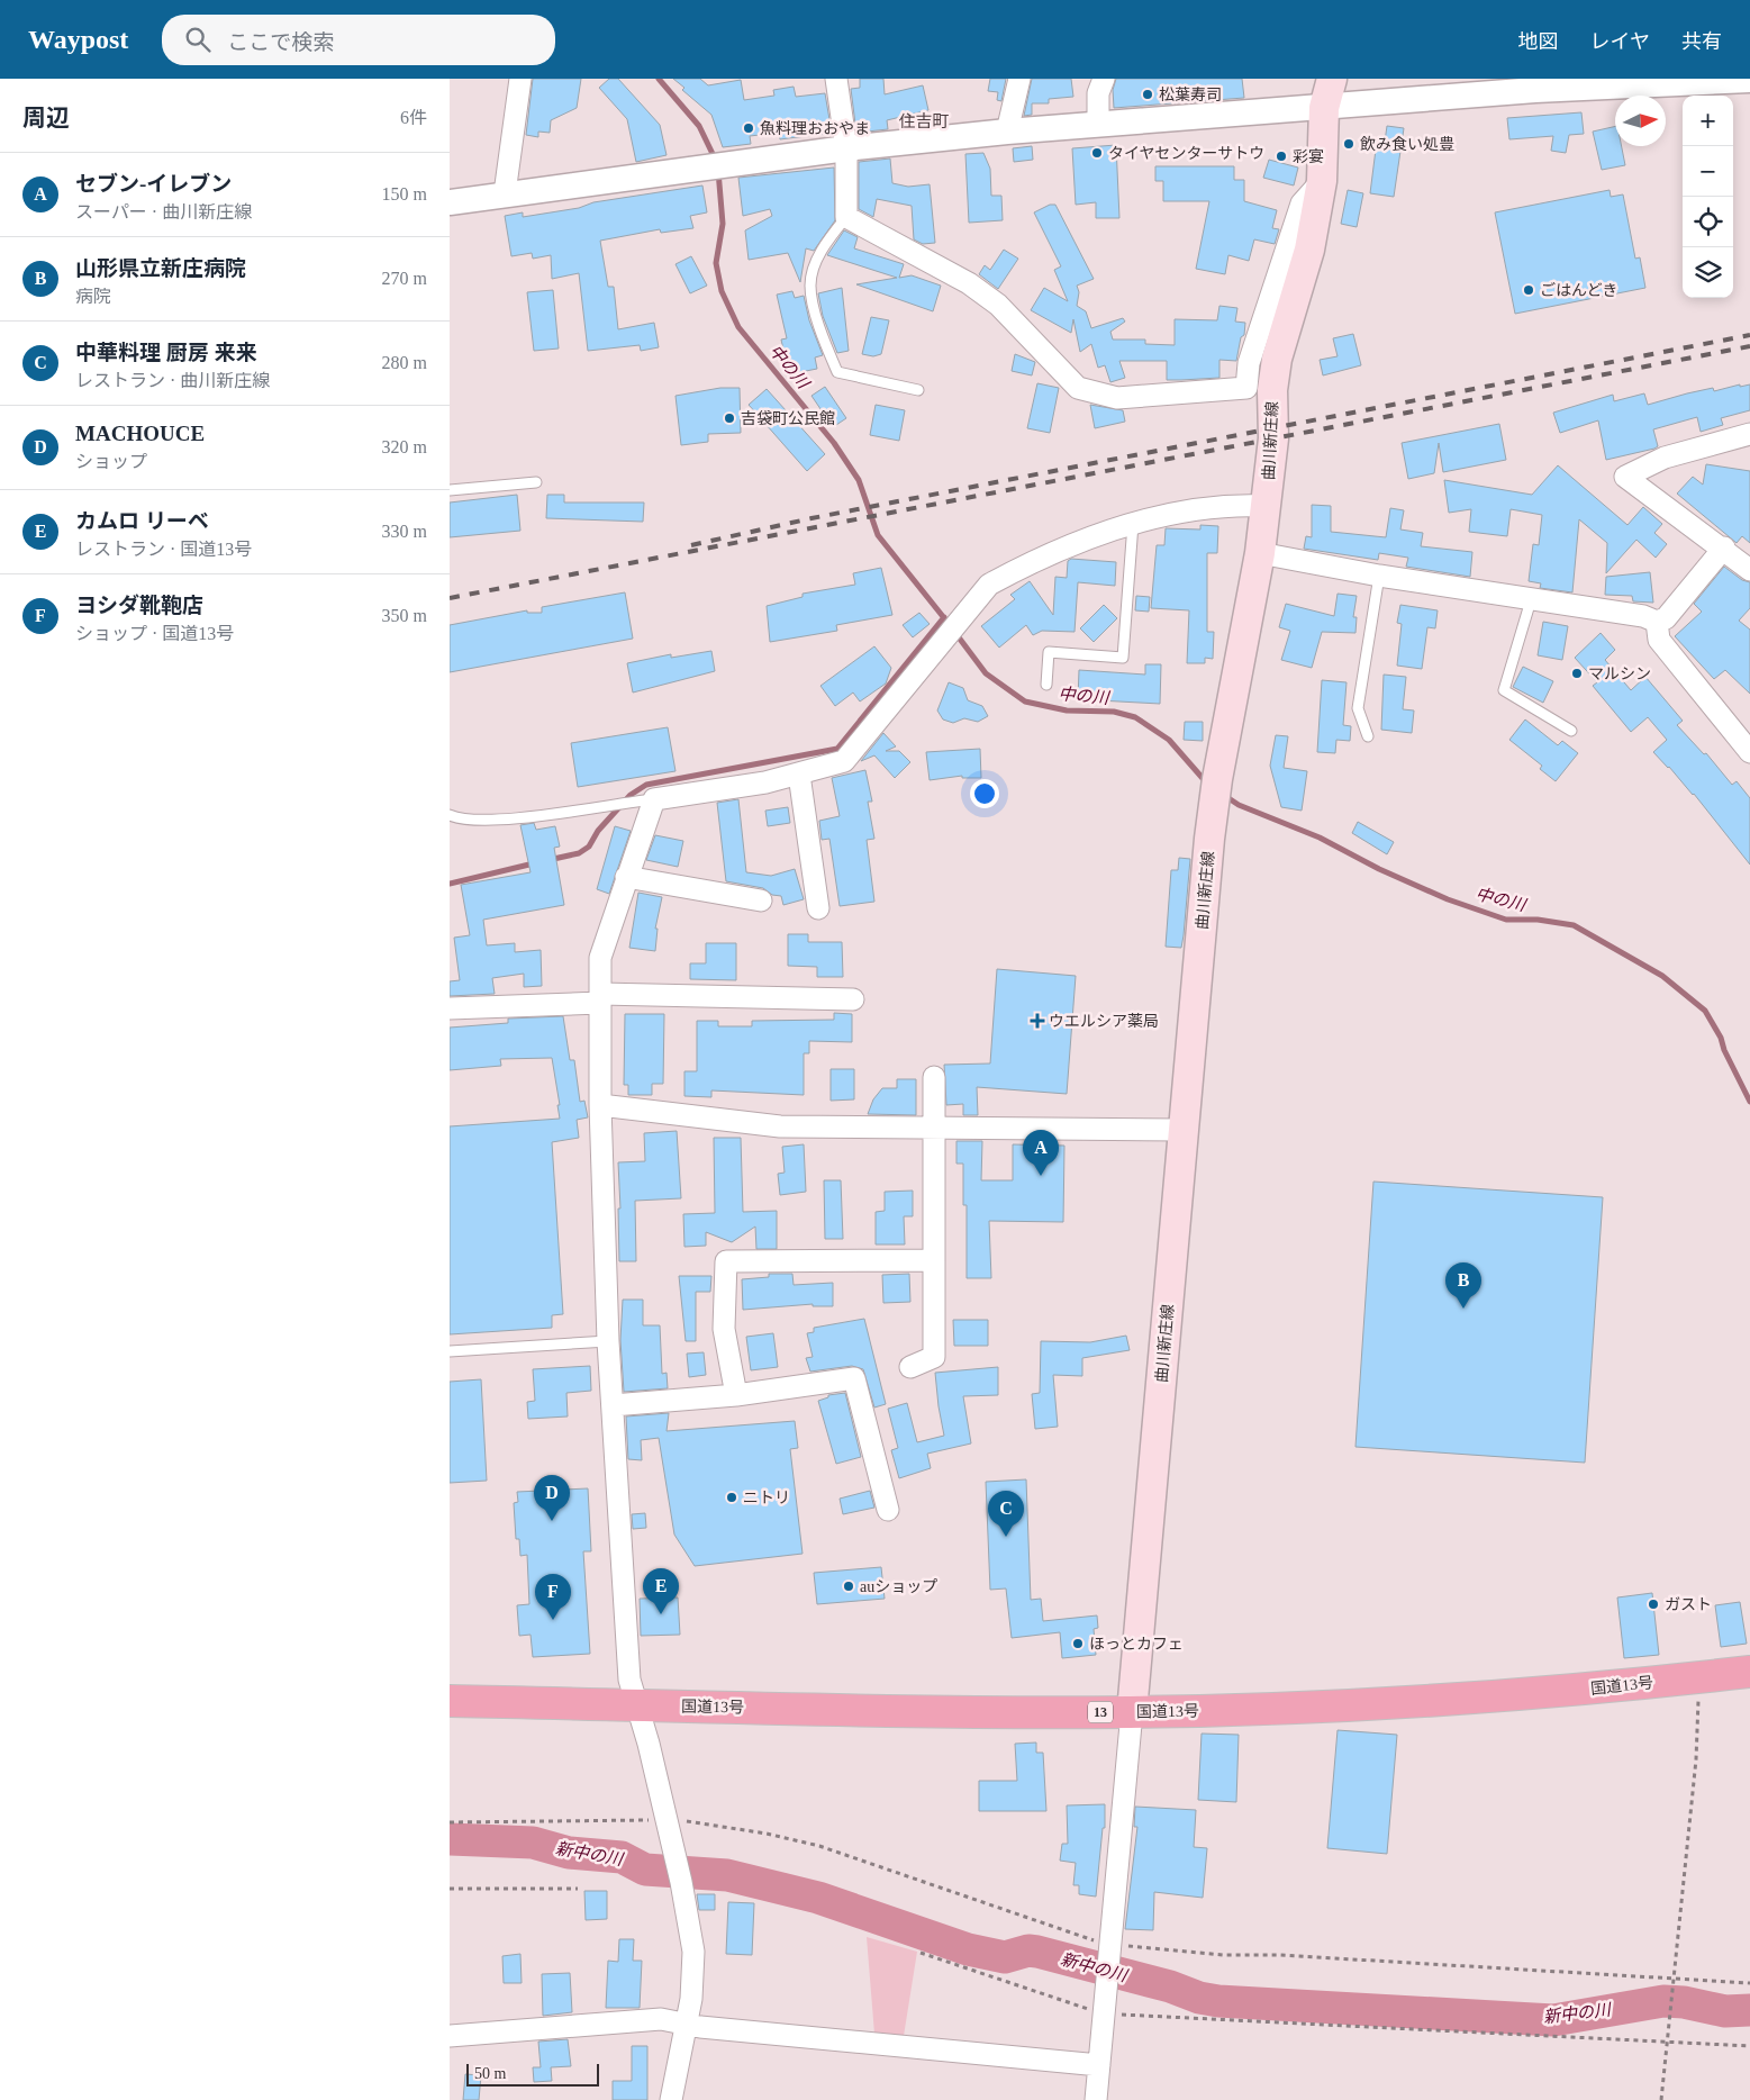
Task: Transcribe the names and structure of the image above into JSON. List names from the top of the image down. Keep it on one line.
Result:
{"streets":{"highway":["国道13号","13"],"main road":["曲川新庄線"]},"crossings":[["曲川新庄線","国道13号"]],"districts":["住吉町"],"water":["中の川","新中の川"],"places":{"other":["松葉寿司","魚料理おおやま","飲み食い処豊","タイヤセンターサトウ","彩宴","ごはんどき","吉袋町公民館","マルシン","ニトリ","auショップ","ガスト","ほっとカフェ"],"health":["ウエルシア薬局"]},"scale_bar":"50 m","north":"right","page":{"header":"Waypost","search":"ここで検索","nav":["地図","レイヤ","共有"],"heading":["周辺","6件"],"map_buttons":["+","−"],"list":[{"mark":"A","name":"セブン-イレブン","note":"スーパー · 曲川新庄線","value":"150 m"},{"mark":"B","name":"山形県立新庄病院","note":"病院","value":"270 m"},{"mark":"C","name":"中華料理 厨房 来来","note":"レストラン · 曲川新庄線","value":"280 m"},{"mark":"D","name":"MACHOUCE","note":"ショップ","value":"320 m"},{"mark":"E","name":"カムロ リーベ","note":"レストラン · 国道13号","value":"330 m"},{"mark":"F","name":"ヨシダ靴鞄店","note":"ショップ · 国道13号","value":"350 m"}],"pins":["A","B","D","C","E","F"],"scale":"50 m"}}
